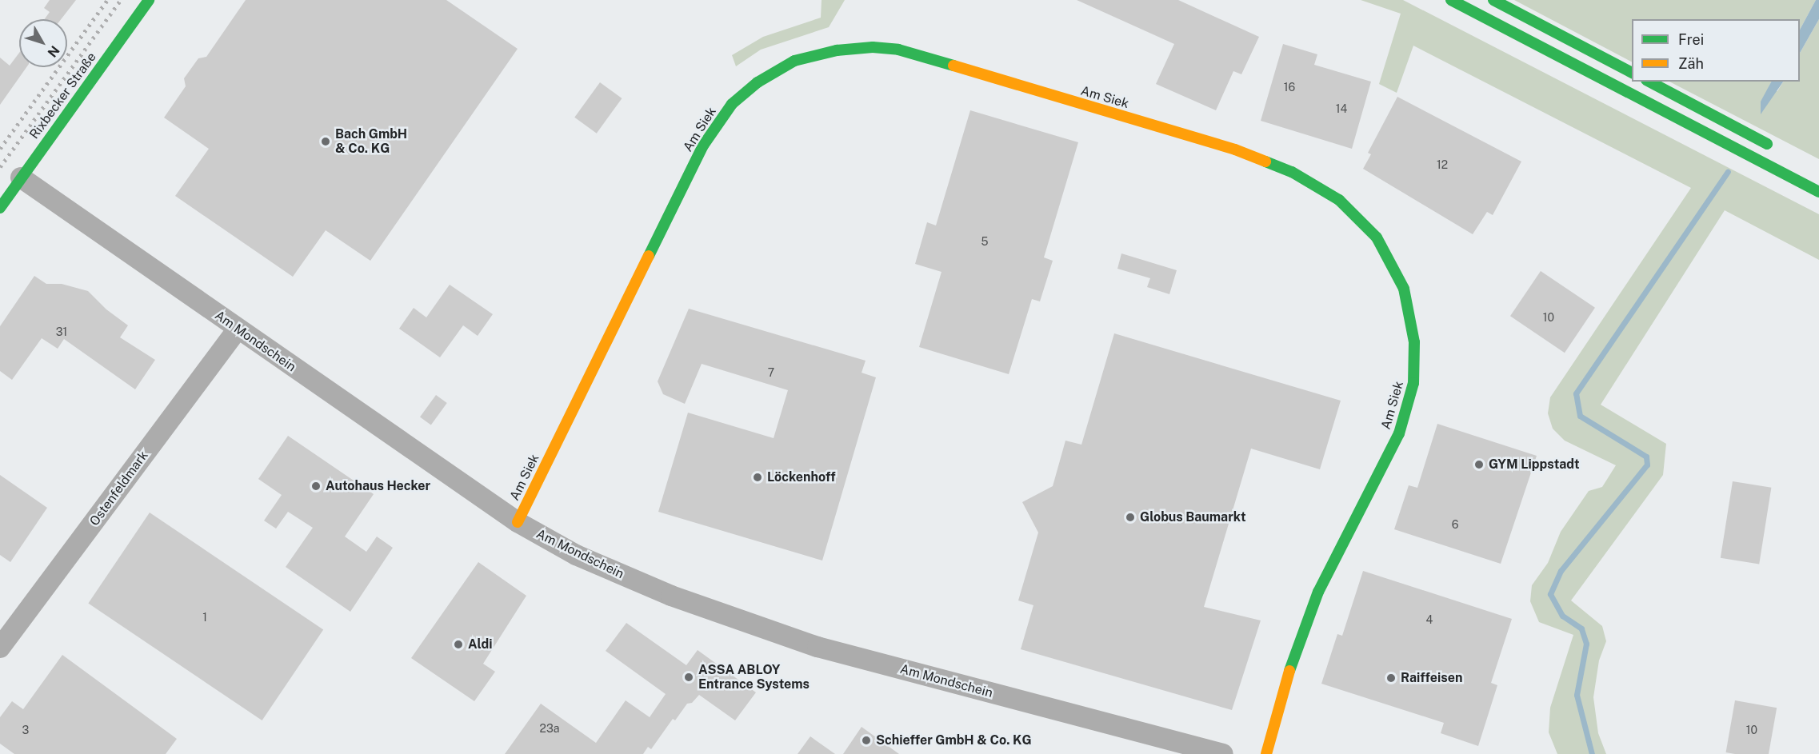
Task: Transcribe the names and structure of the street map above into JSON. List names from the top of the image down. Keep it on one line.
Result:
{"streets":{"main road":["Rixbecker Straße","Am Siek"],"street":["Am Mondschein","Ostenfeldmark"]},"crossings":[["Rixbecker Straße","Am Mondschein"],["Am Siek","Am Mondschein"],["Am Mondschein","Ostenfeldmark"]],"places":["Bach GmbH & Co. KG","GYM Lippstadt","Löckenhoff","Autohaus Hecker","Globus Baumarkt","Aldi","ASSA ABLOY Entrance Systems","Raiffeisen","Schieffer GmbH & Co. KG"],"house_numbers":["16","14","12","5","10","31","7","6","1","4","23a","3","10"],"legend":["Frei","Zäh"],"north":"bottom right"}
